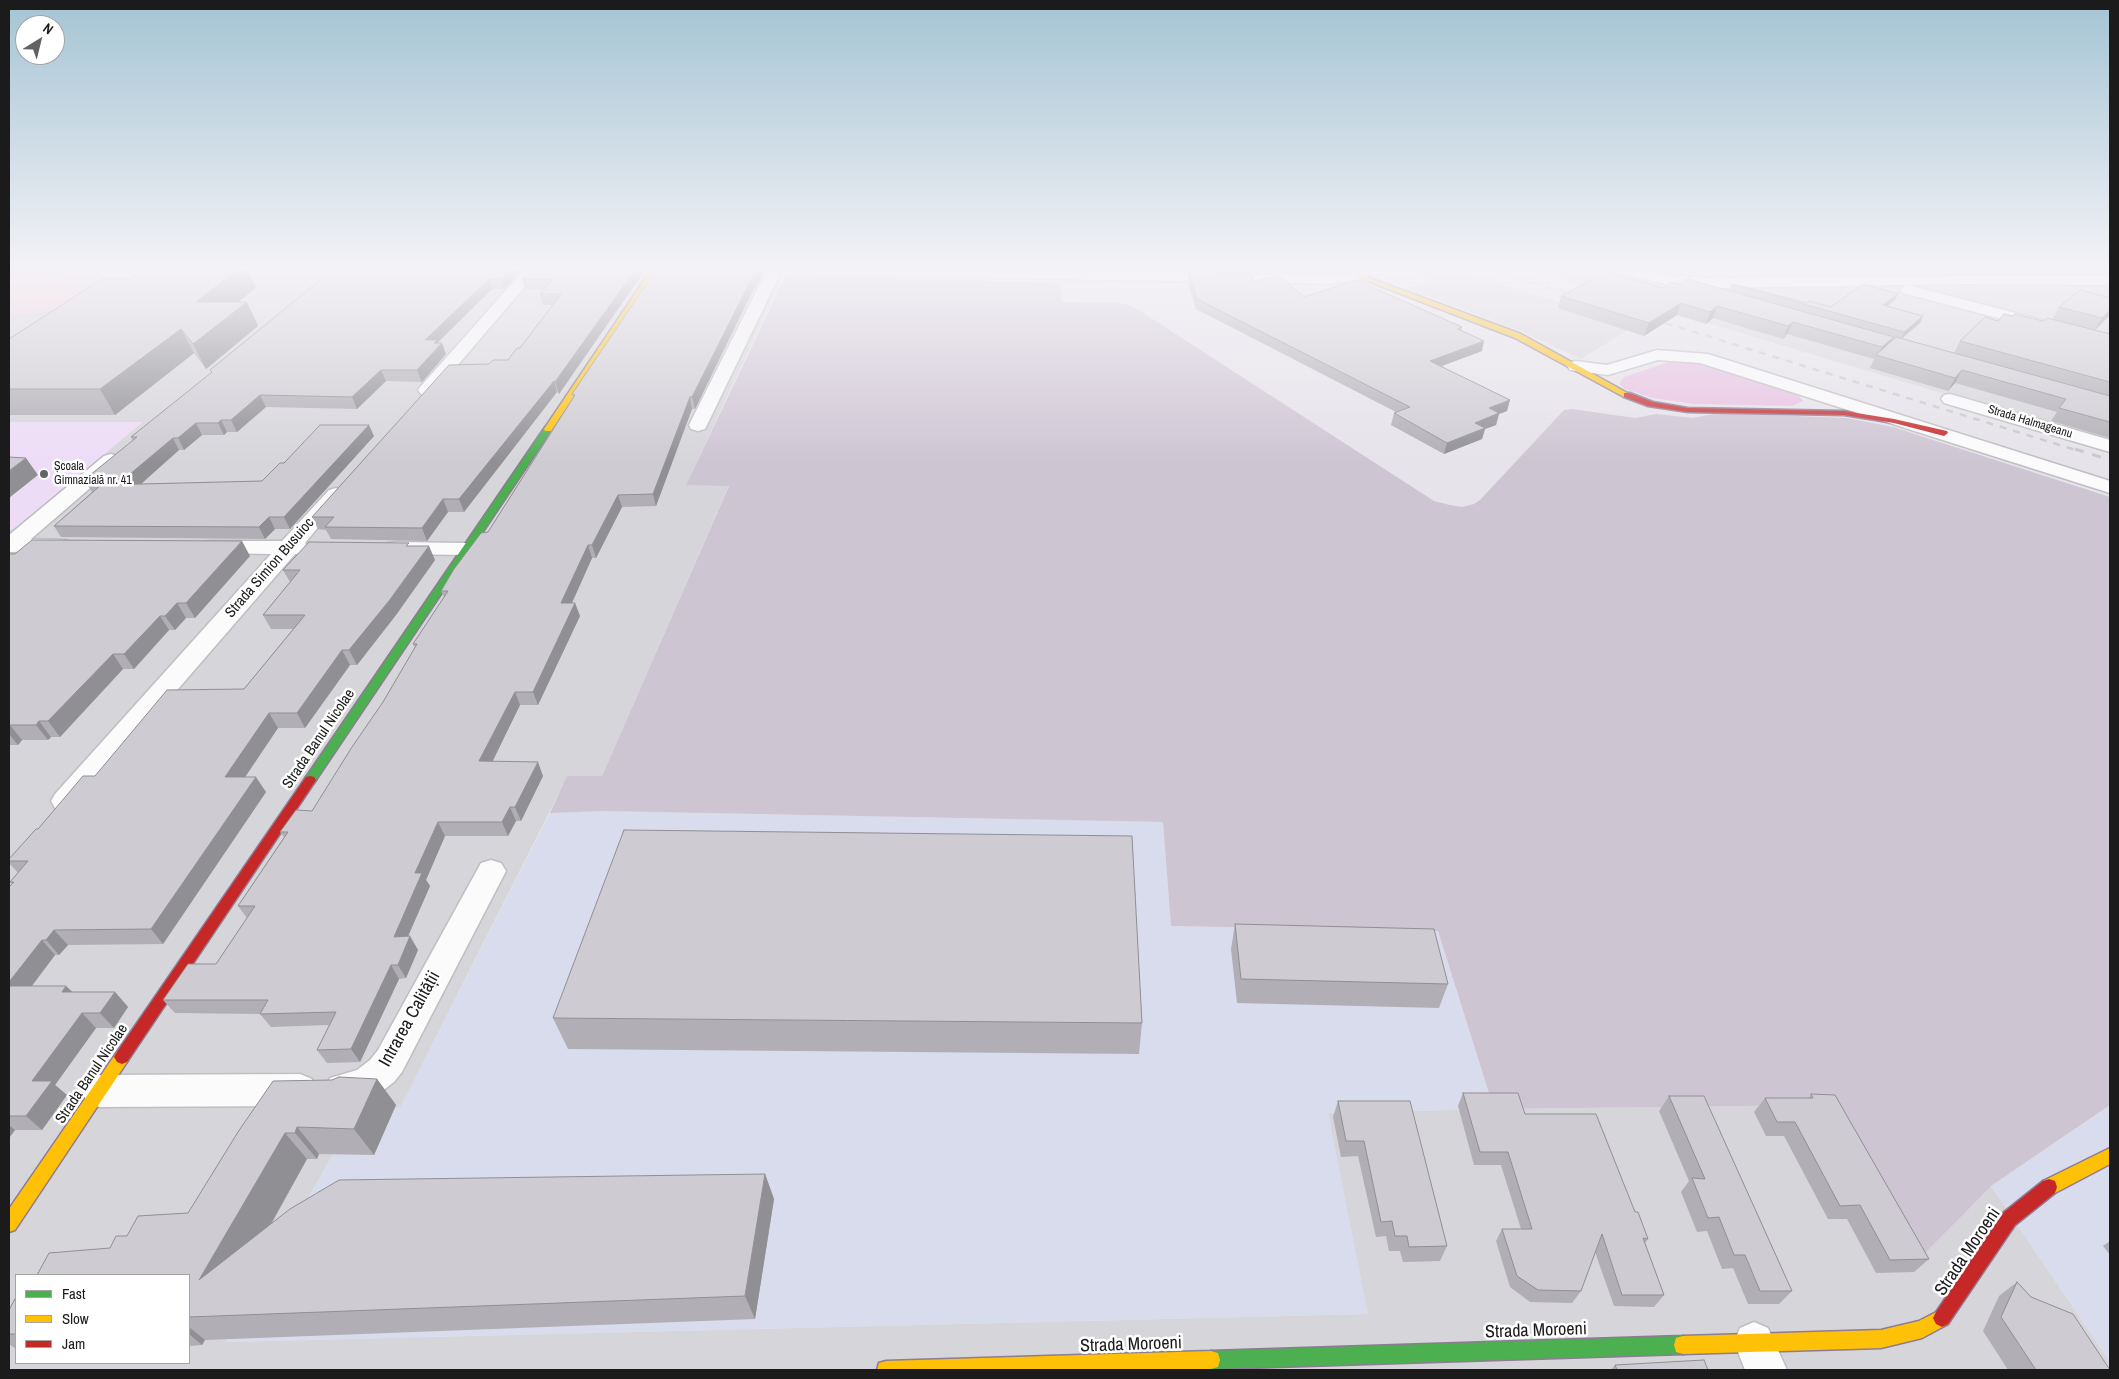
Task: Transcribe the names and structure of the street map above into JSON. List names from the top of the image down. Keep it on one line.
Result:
{"streets":{"street":["Strada Halmageanu","Strada Simion Busuioc","Strada Banul Nicolae","Intrarea Calității","Strada Moroeni"]},"crossings":[["Strada Banul Nicolae","Intrarea Calității"]],"places":["Școala Gimnazială nr. 41"],"legend":["Fast","Slow","Jam"],"north":"top right"}
